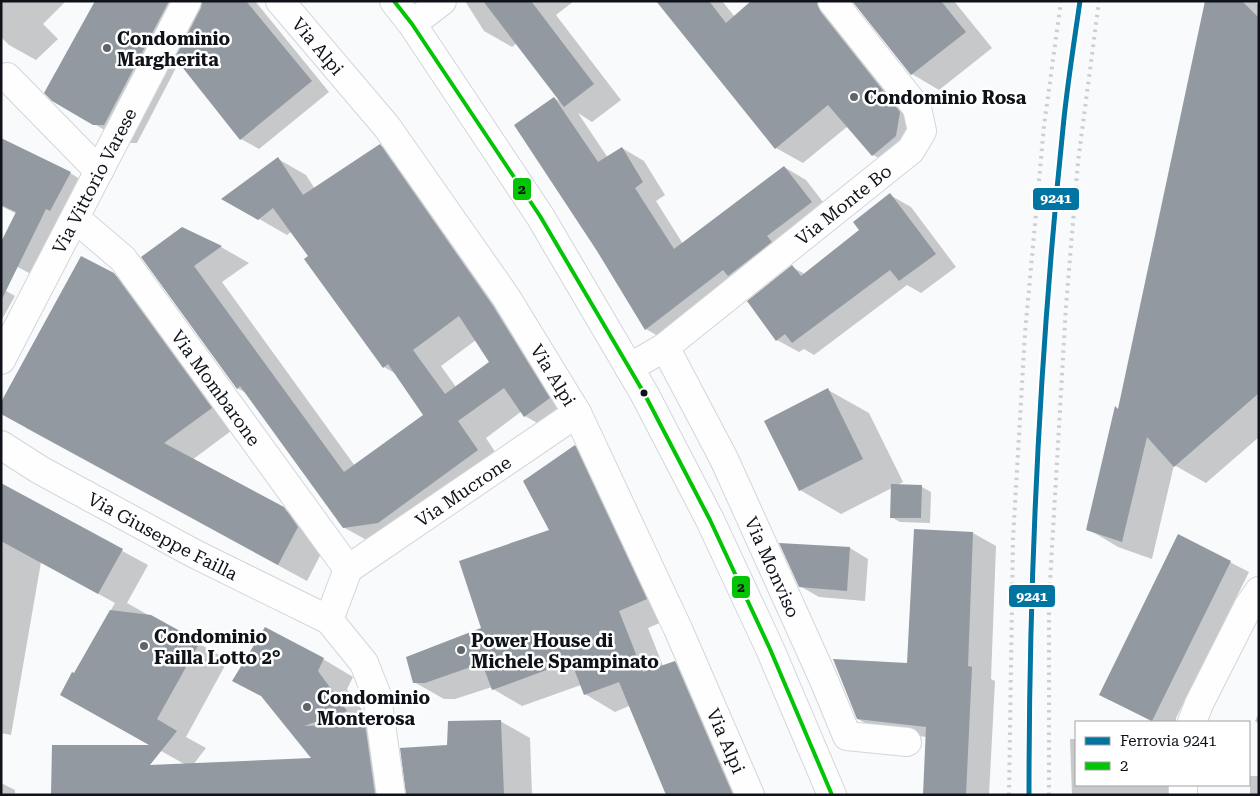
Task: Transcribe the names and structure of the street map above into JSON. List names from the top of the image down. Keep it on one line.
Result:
{"streets":{"street":["Via Alpi","Via Vittorio Varese","Via Monte Bo","Via Mombarone","Via Mucrone","Via Giuseppe Failla","Via Monviso"]},"crossings":[["Via Alpi","Via Mucrone"],["Via Vittorio Varese","Via Mombarone"],["Via Monte Bo","Via Monviso"],["Via Mombarone","Via Mucrone"]],"places":["Condominio Margherita","Condominio Rosa","Condominio Failla Lotto 2°","Power House di Michele Spampinato","Condominio Monterosa"],"lines":["rail line 9241","transit line 2"],"legend":["Ferrovia 9241","2"]}
